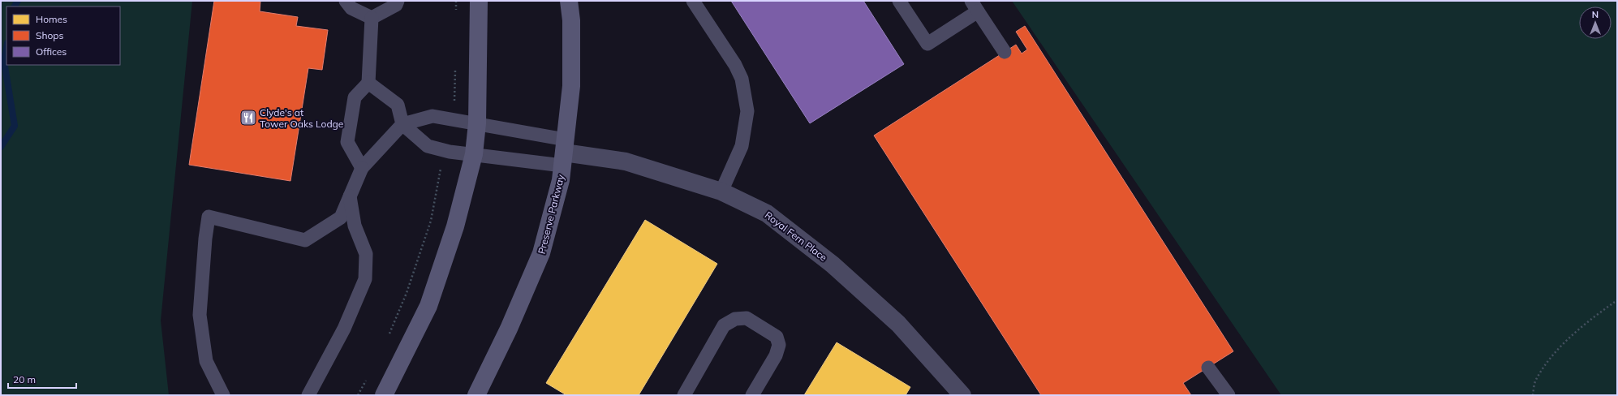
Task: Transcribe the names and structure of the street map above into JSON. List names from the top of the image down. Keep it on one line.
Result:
{"streets":{"street":["Preserve Parkway","Royal Fern Place"]},"crossings":[["Preserve Parkway","Royal Fern Place"]],"places":{"restaurant":["Clyde's at Tower Oaks Lodge"]},"legend":["Homes","Shops","Offices"],"scale_bar":"20 m","north":"top"}
